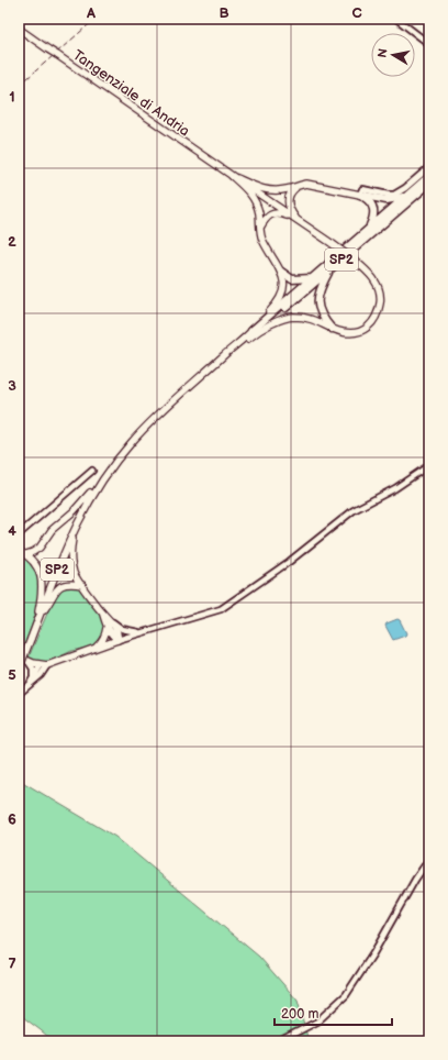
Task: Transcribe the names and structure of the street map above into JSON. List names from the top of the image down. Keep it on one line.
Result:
{"streets":{"highway":["SP2"],"main road":["Tangenziale di Andria"]},"scale_bar":"200 m","north":"left","grid":{"columns":["A","B","C"],"rows":["1","2","3","4","5","6","7"]}}
